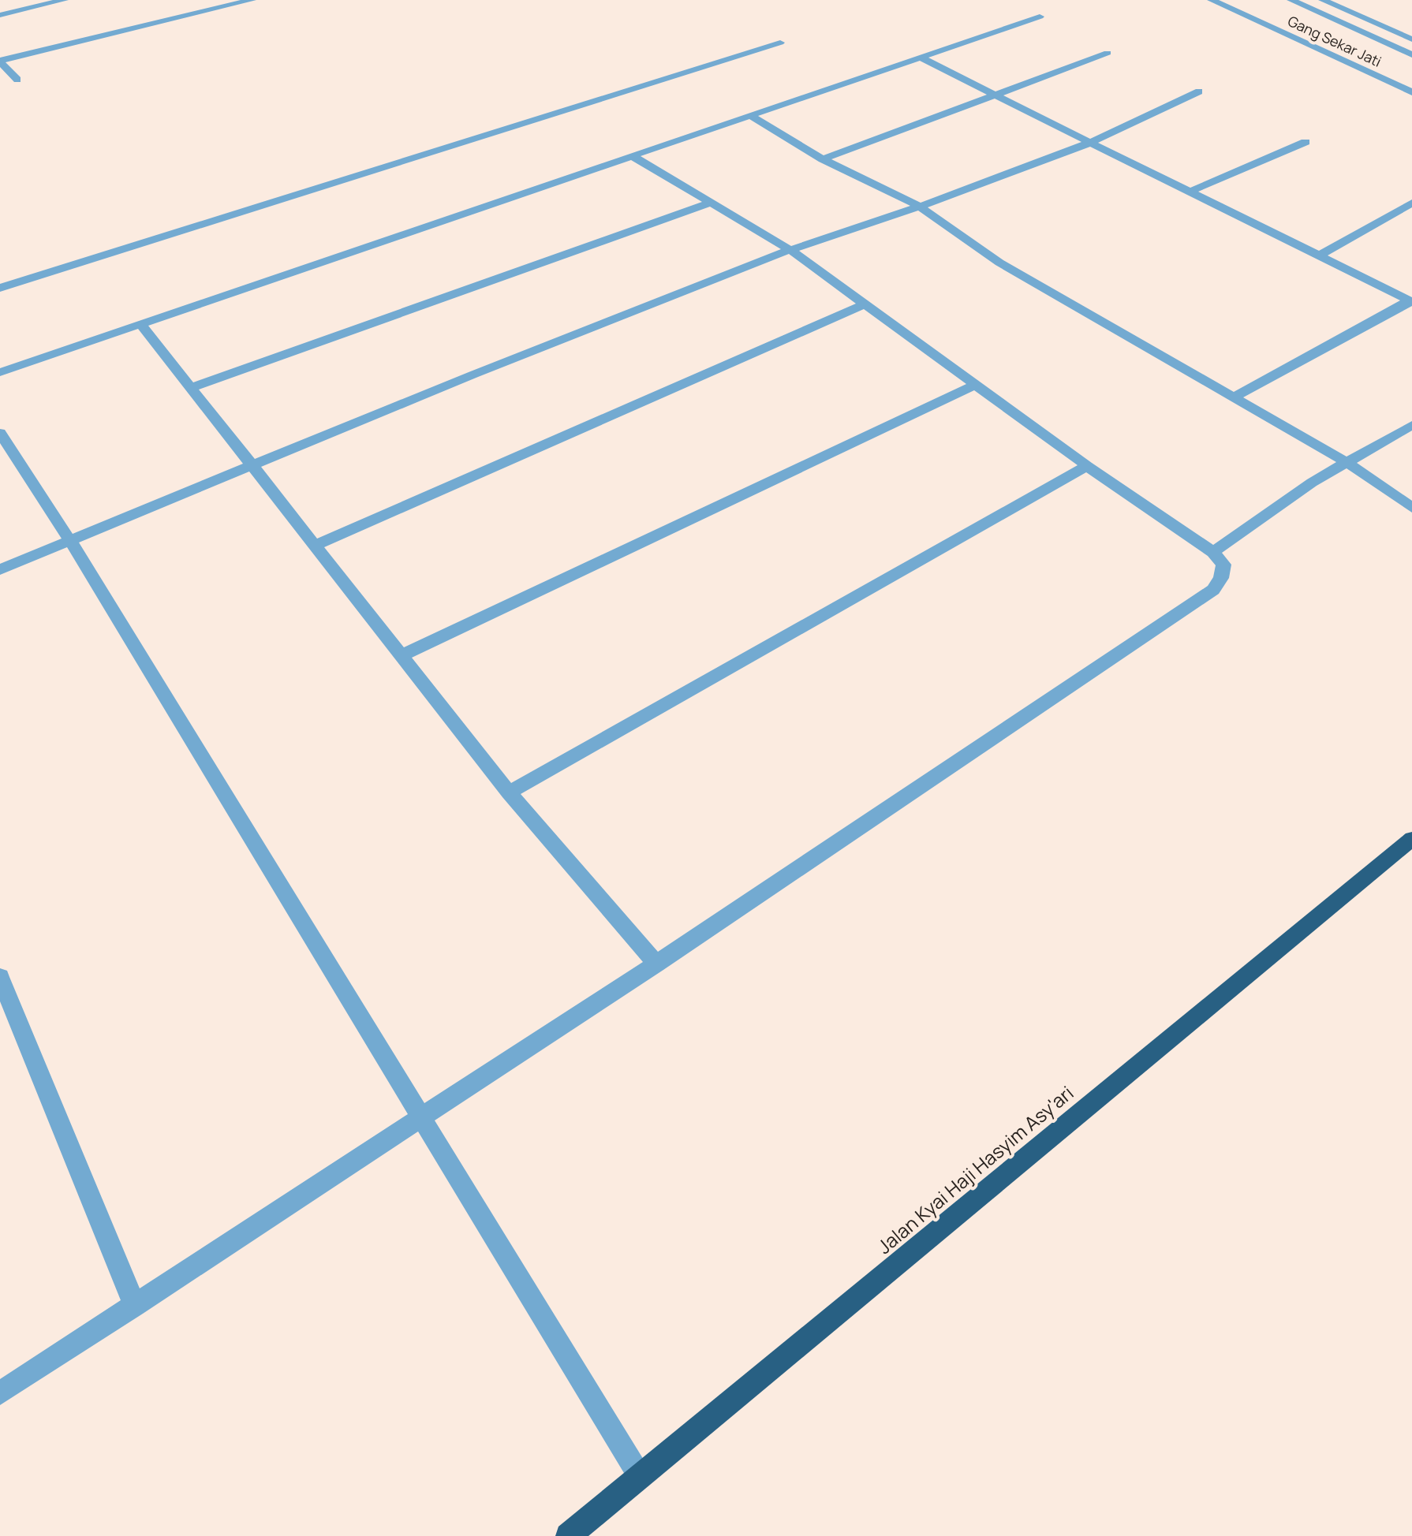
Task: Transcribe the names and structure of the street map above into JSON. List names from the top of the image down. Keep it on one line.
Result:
{"streets":{"highway":["Jalan Kyai Haji Hasyim Asy'ari"],"street":["Gang Sekar Jati"]}}
